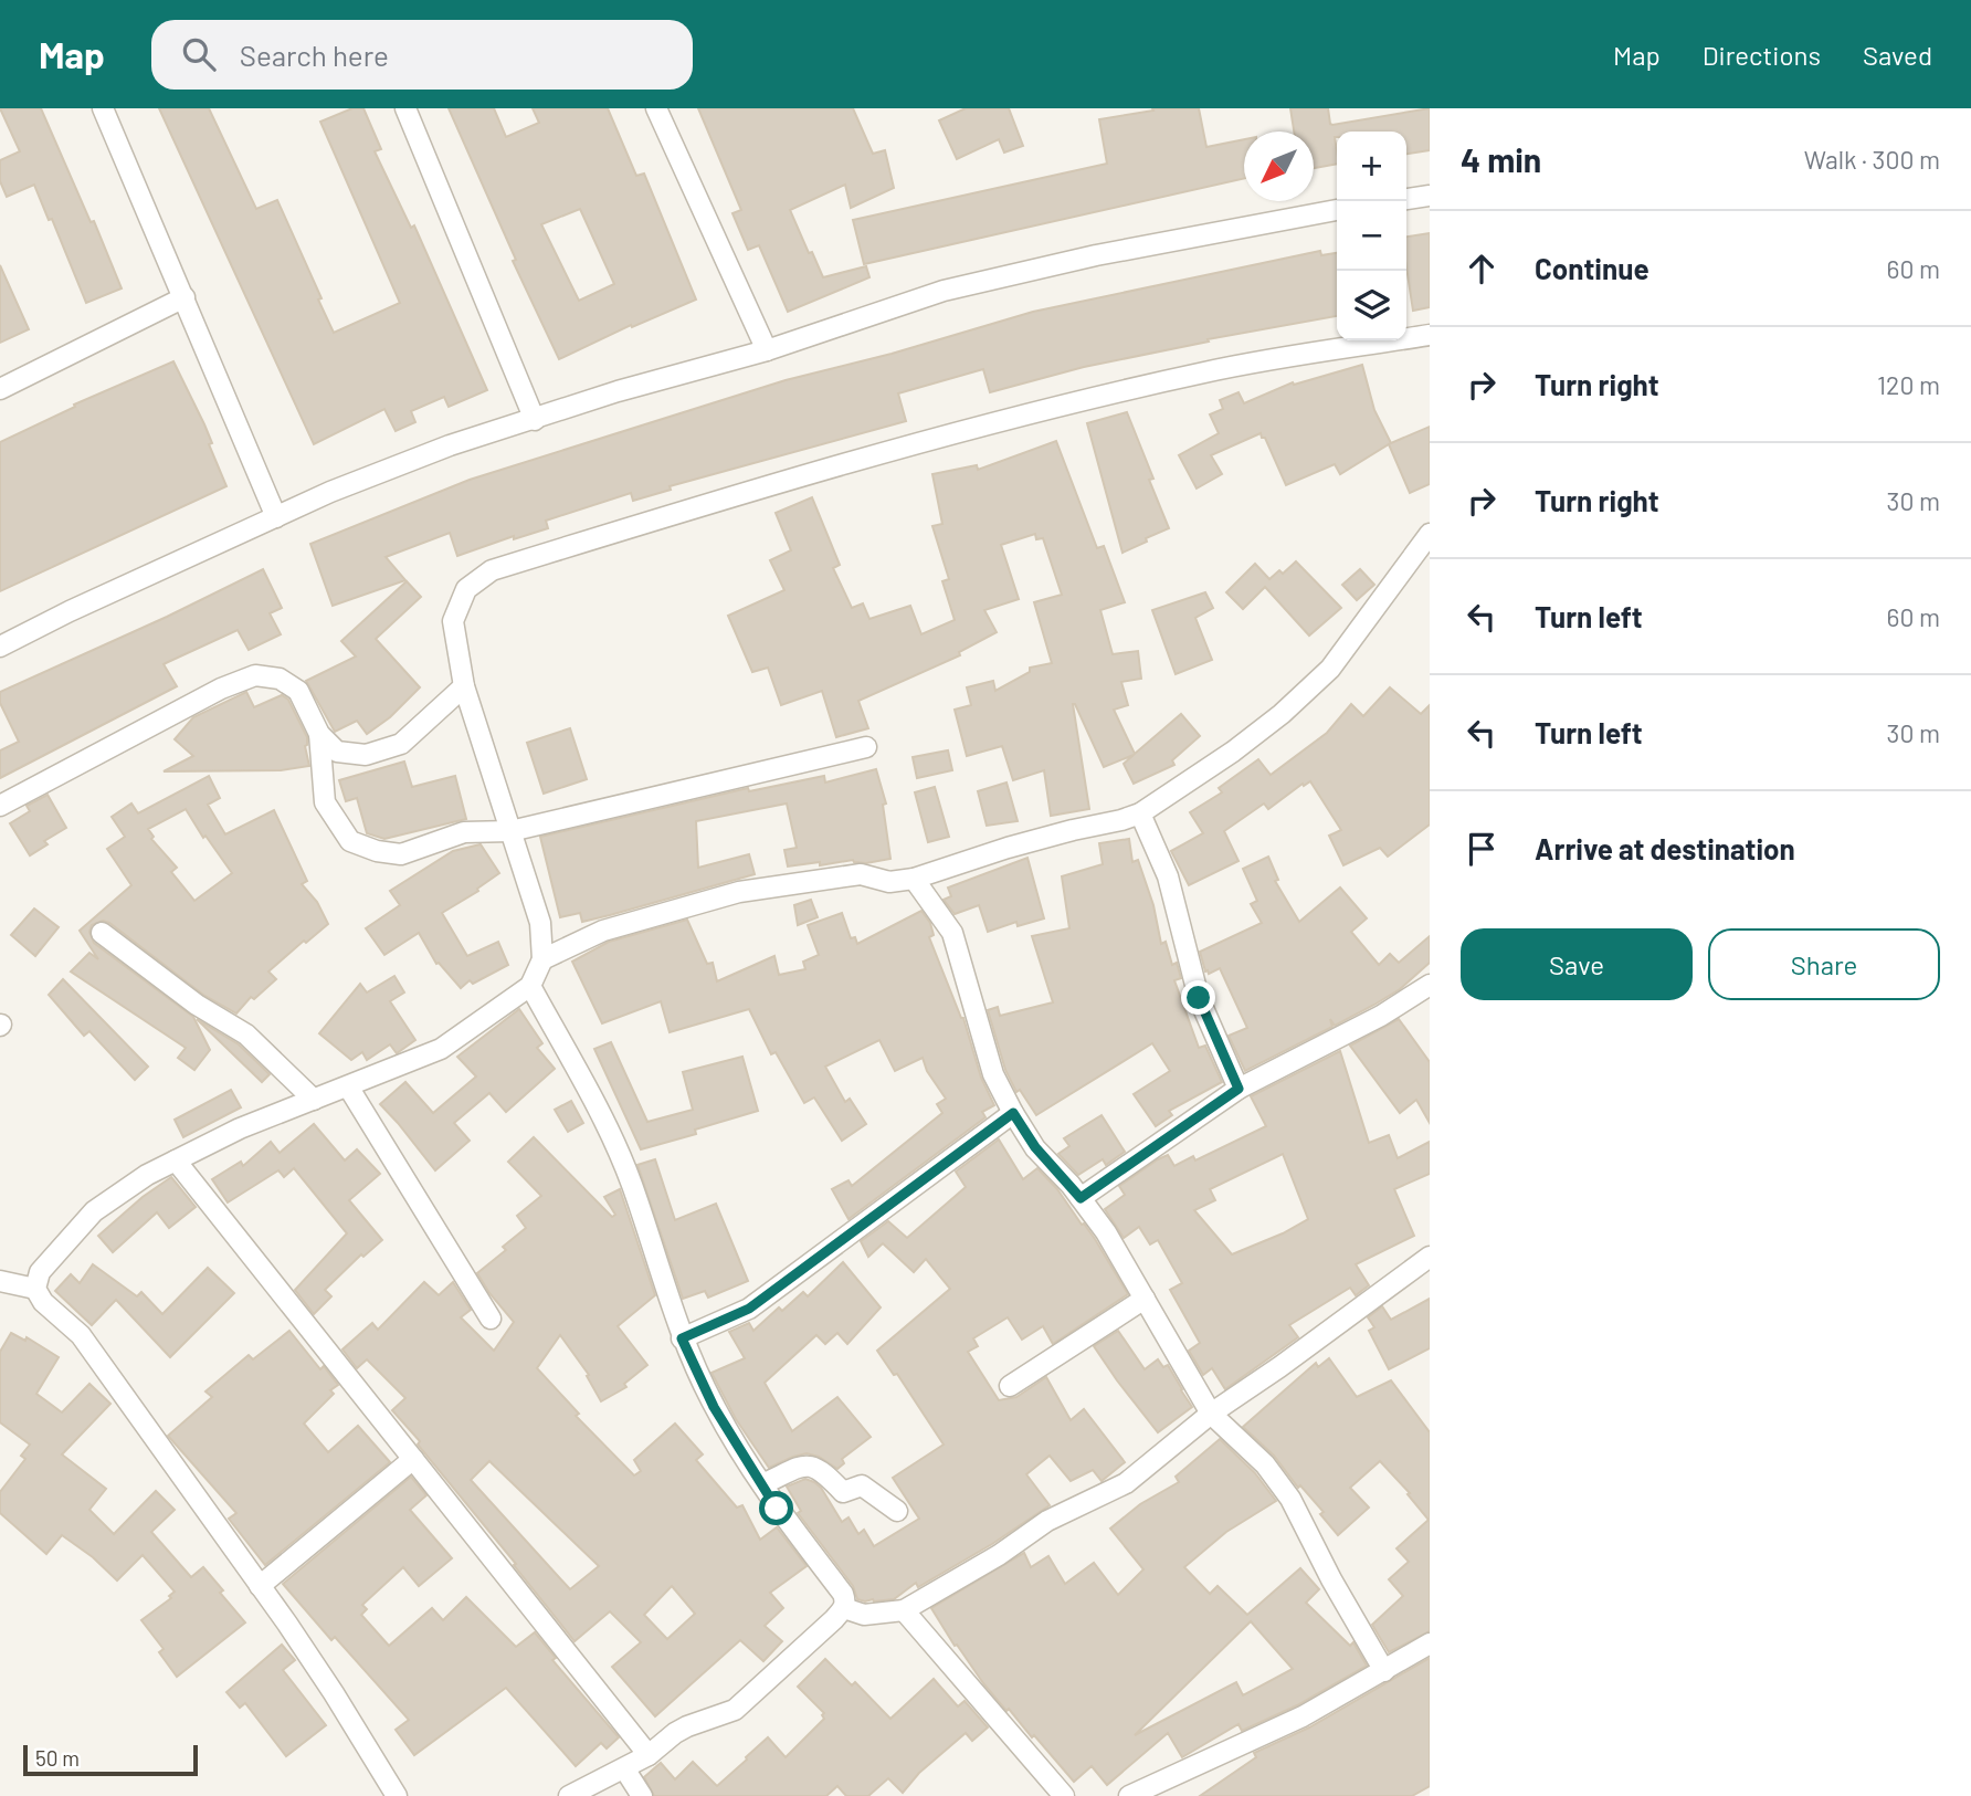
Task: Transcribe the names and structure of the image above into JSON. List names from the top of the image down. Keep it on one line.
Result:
{"scale_bar":"50 m","north":"bottom left","page":{"header":"Map","search":"Search here","nav":["Map","Directions","Saved"],"heading":["4 min","Walk · 300 m"],"map_buttons":["+","−"],"list":[["Continue","60 m"],["Turn right","120 m"],["Turn right","30 m"],["Turn left","60 m"],["Turn left","30 m"],"Arrive at destination"],"buttons":["Save","Share"],"scale":"50 m"}}
